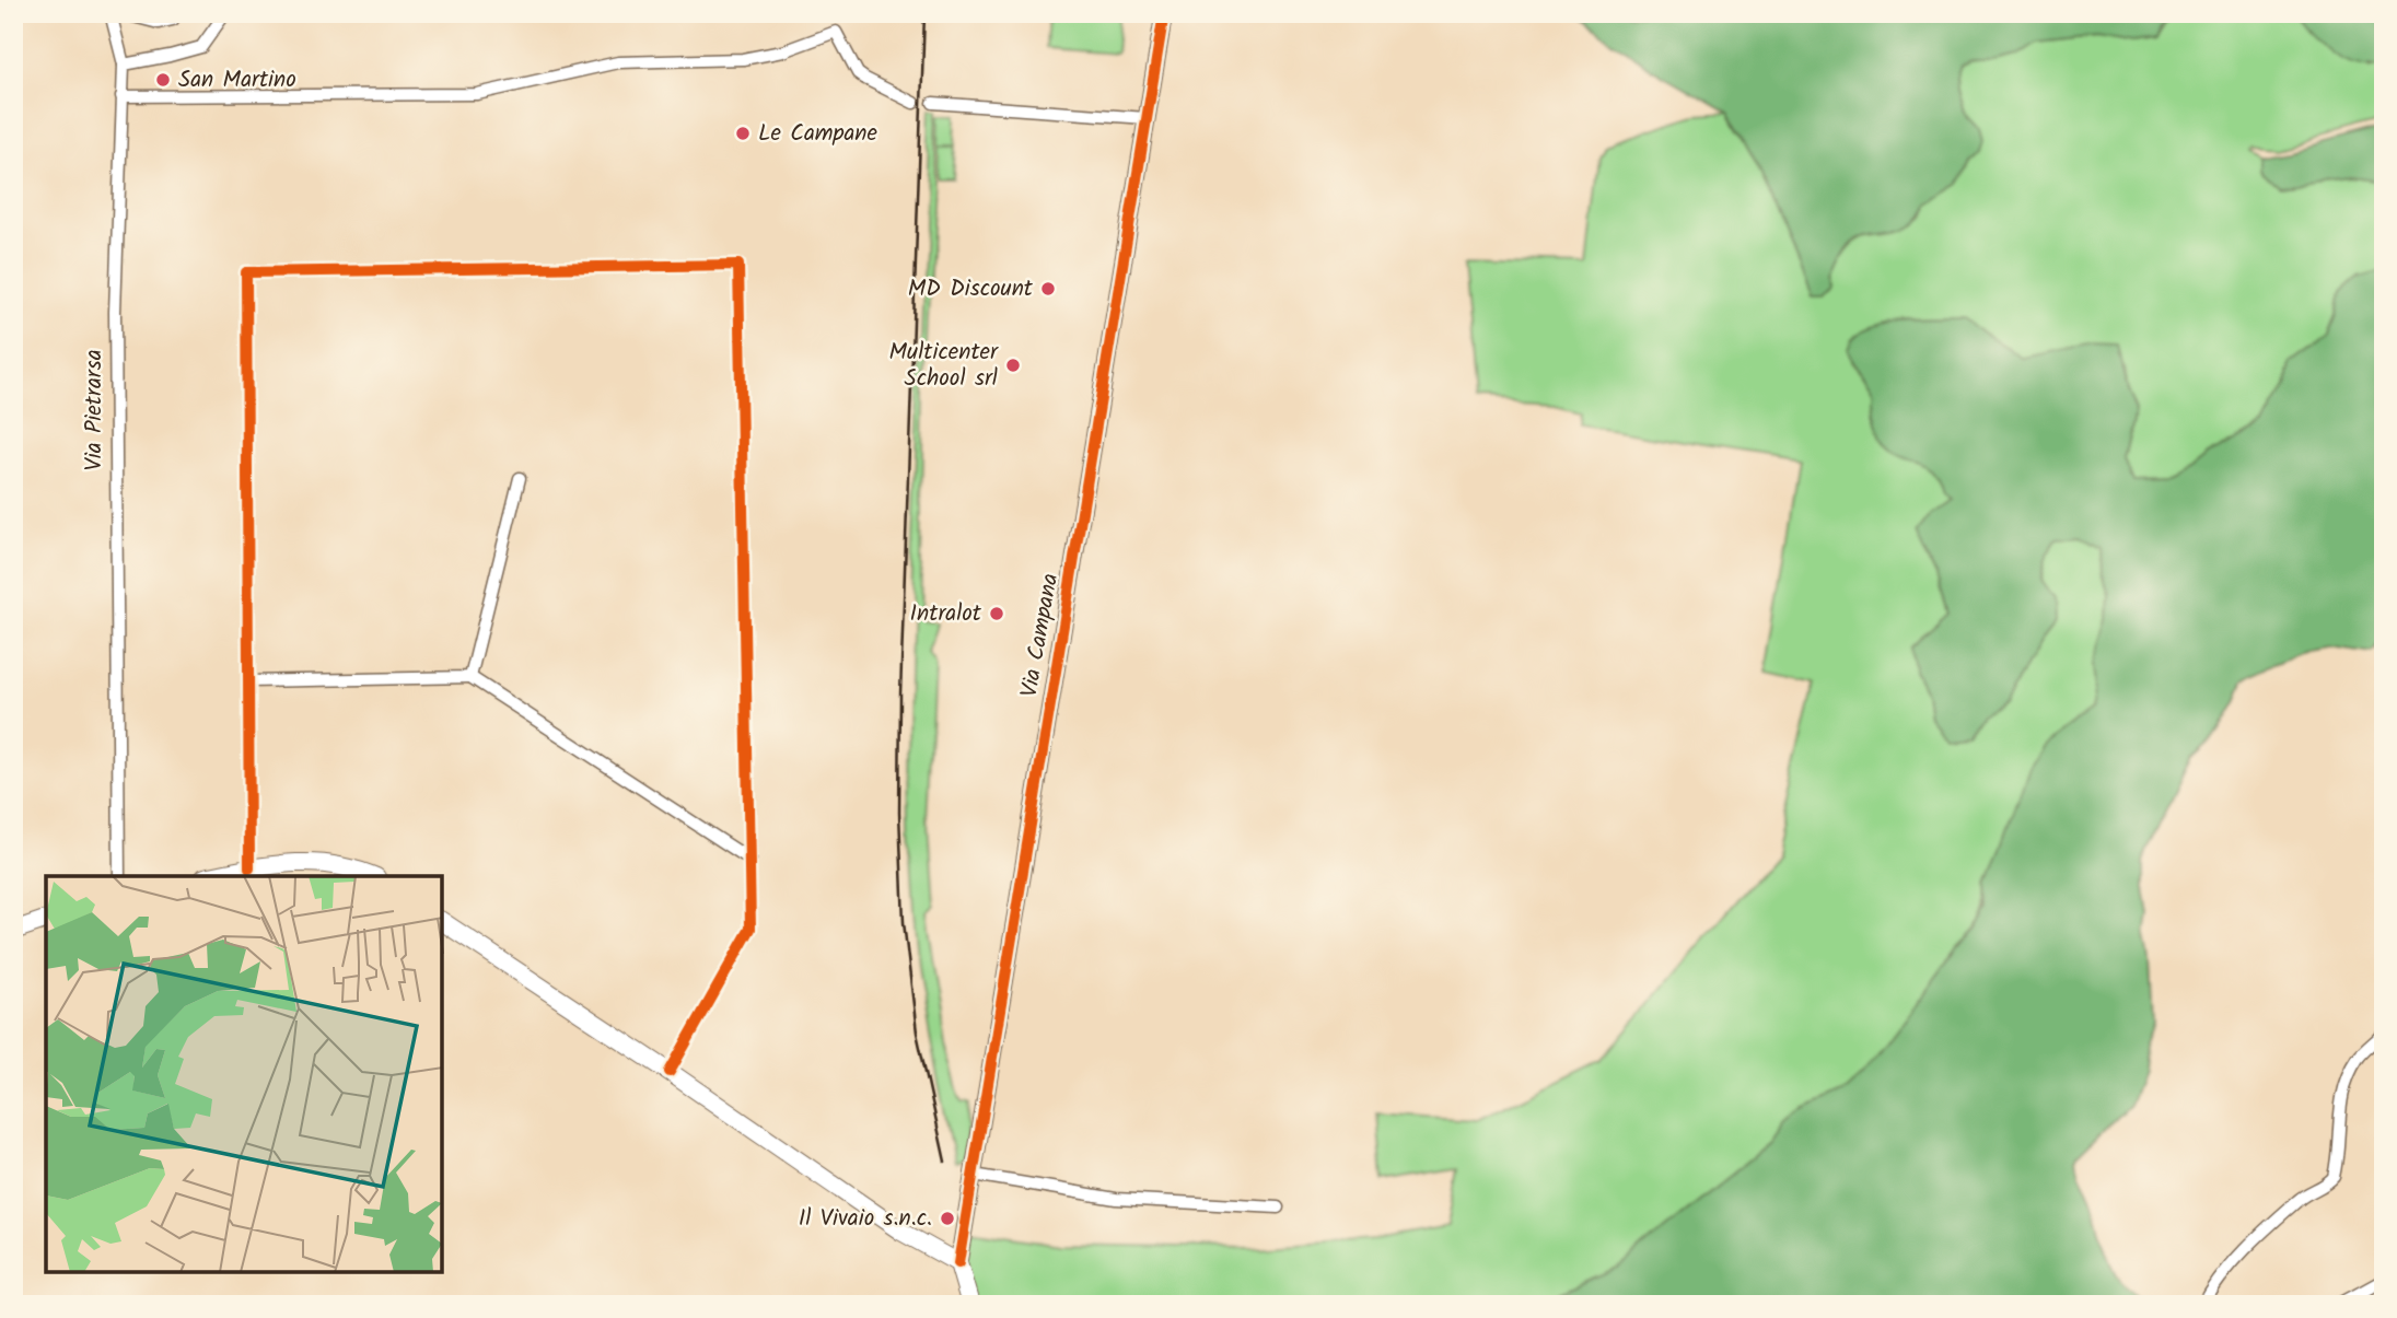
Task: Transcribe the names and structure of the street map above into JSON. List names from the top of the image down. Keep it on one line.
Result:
{"streets":{"main road":["Via Campana"],"street":["Via Pietrarsa"]},"places":["San Martino","Le Campane","MD Discount","Multicenter School srl","Intralot","Il Vivaio s.n.c."]}
